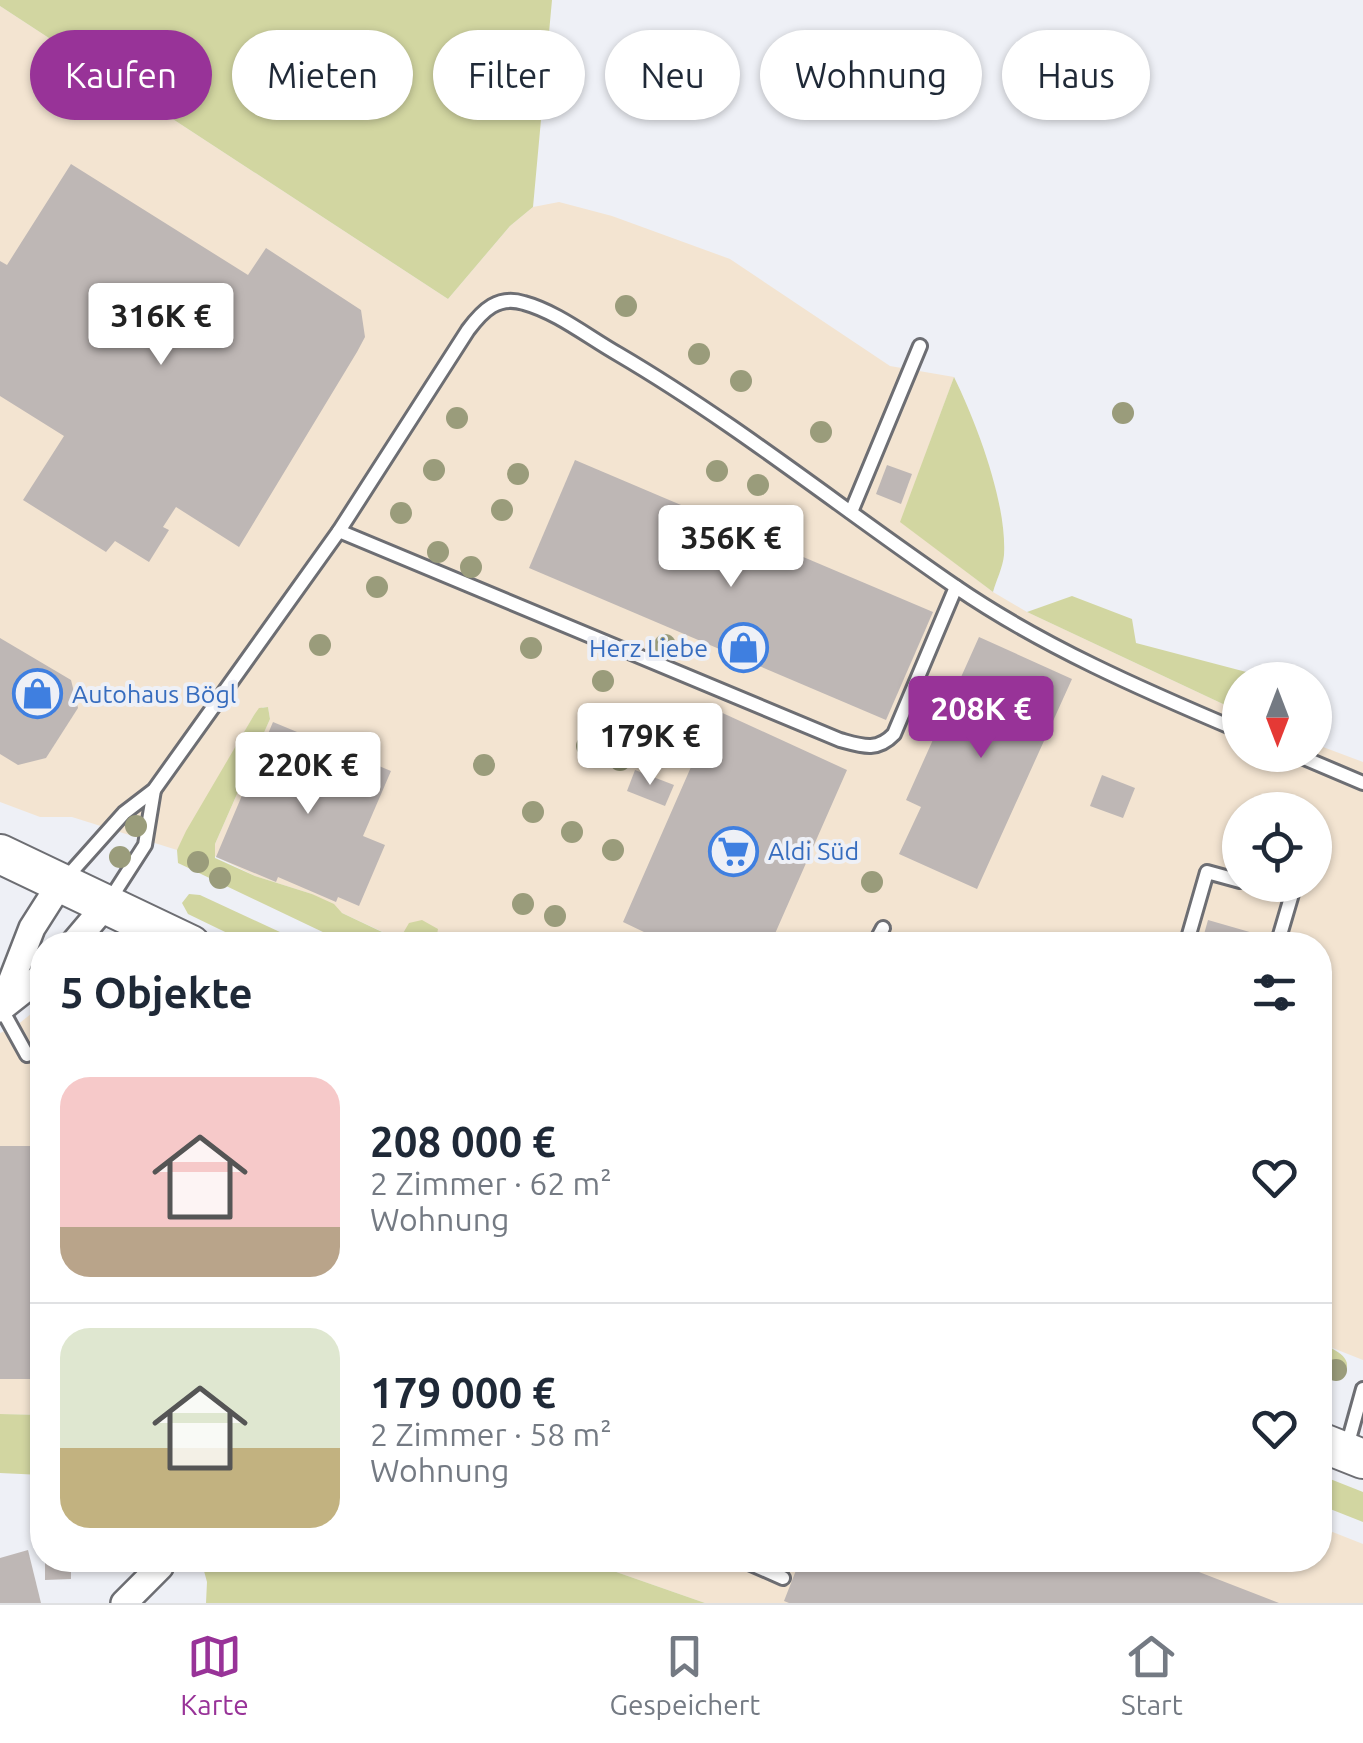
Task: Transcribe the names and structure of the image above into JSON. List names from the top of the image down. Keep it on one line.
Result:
{"places":{"shop":["Herz Liebe","Autohaus Bögl"],"supermarket":["Aldi Süd"]},"north":"bottom","page":{"chip":["Kaufen","Mieten","Filter","Neu","Wohnung","Haus"],"price":["316K €","356K €","208K €","179K €","220K €"],"heading":"5 Objekte","list":[{"name":"208 000 €","note":"2 Zimmer · 62 m² · Wohnung"},{"name":"179 000 €","note":"2 Zimmer · 58 m² · Wohnung"}],"tabs":["Karte","Gespeichert","Start"]}}
